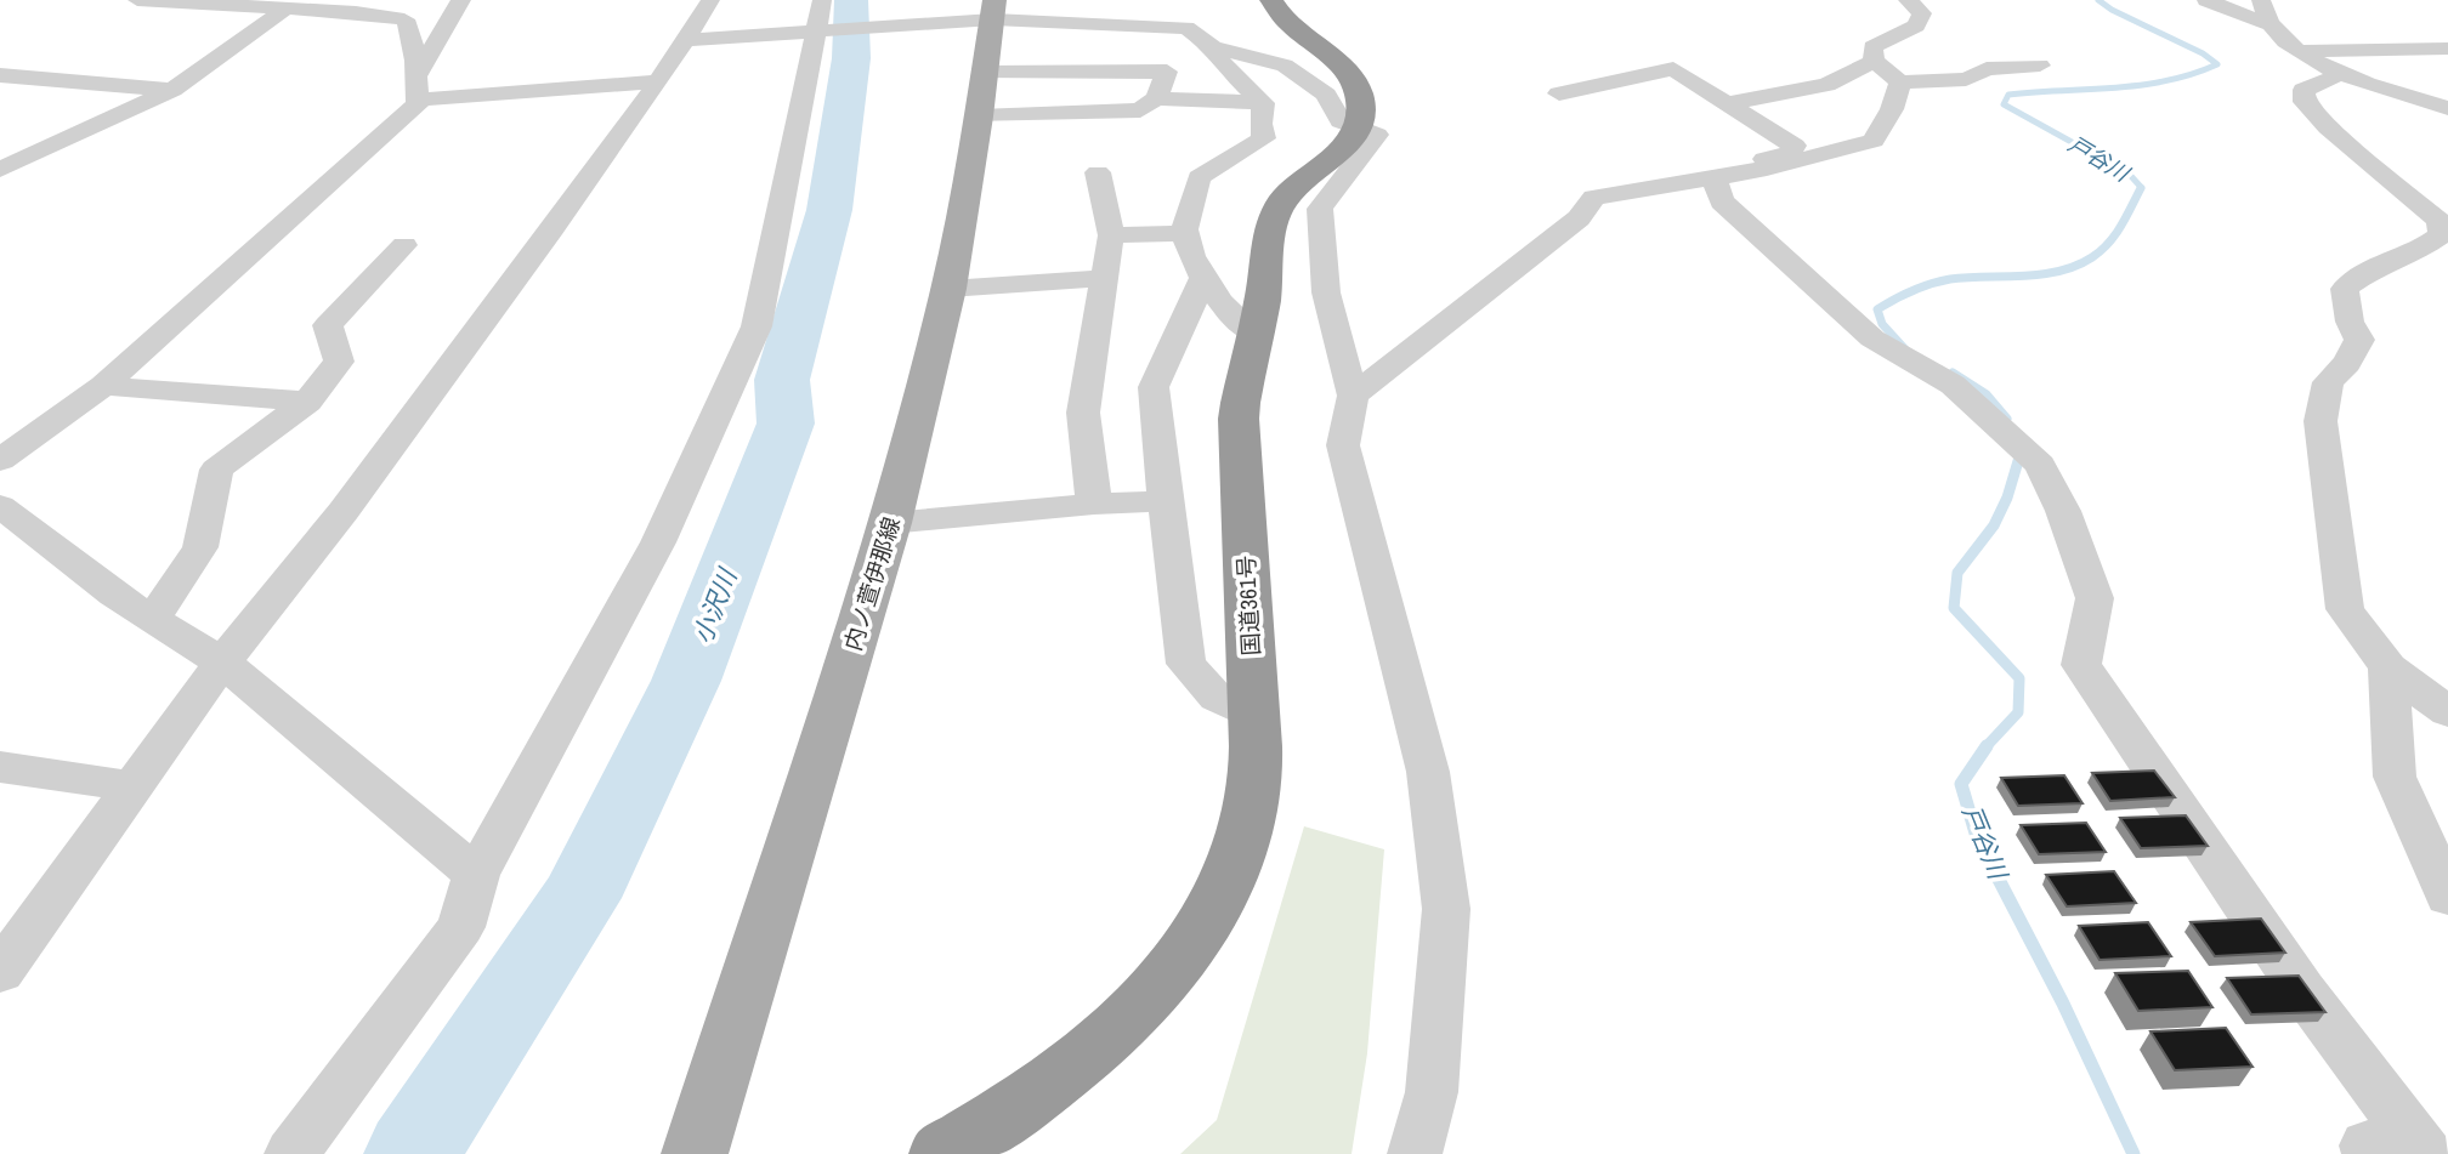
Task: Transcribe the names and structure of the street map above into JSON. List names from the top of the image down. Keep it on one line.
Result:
{"streets":{"highway":["国道361号"],"main road":["内ノ萱伊那線"]},"water":["戸谷川","小沢川"]}
